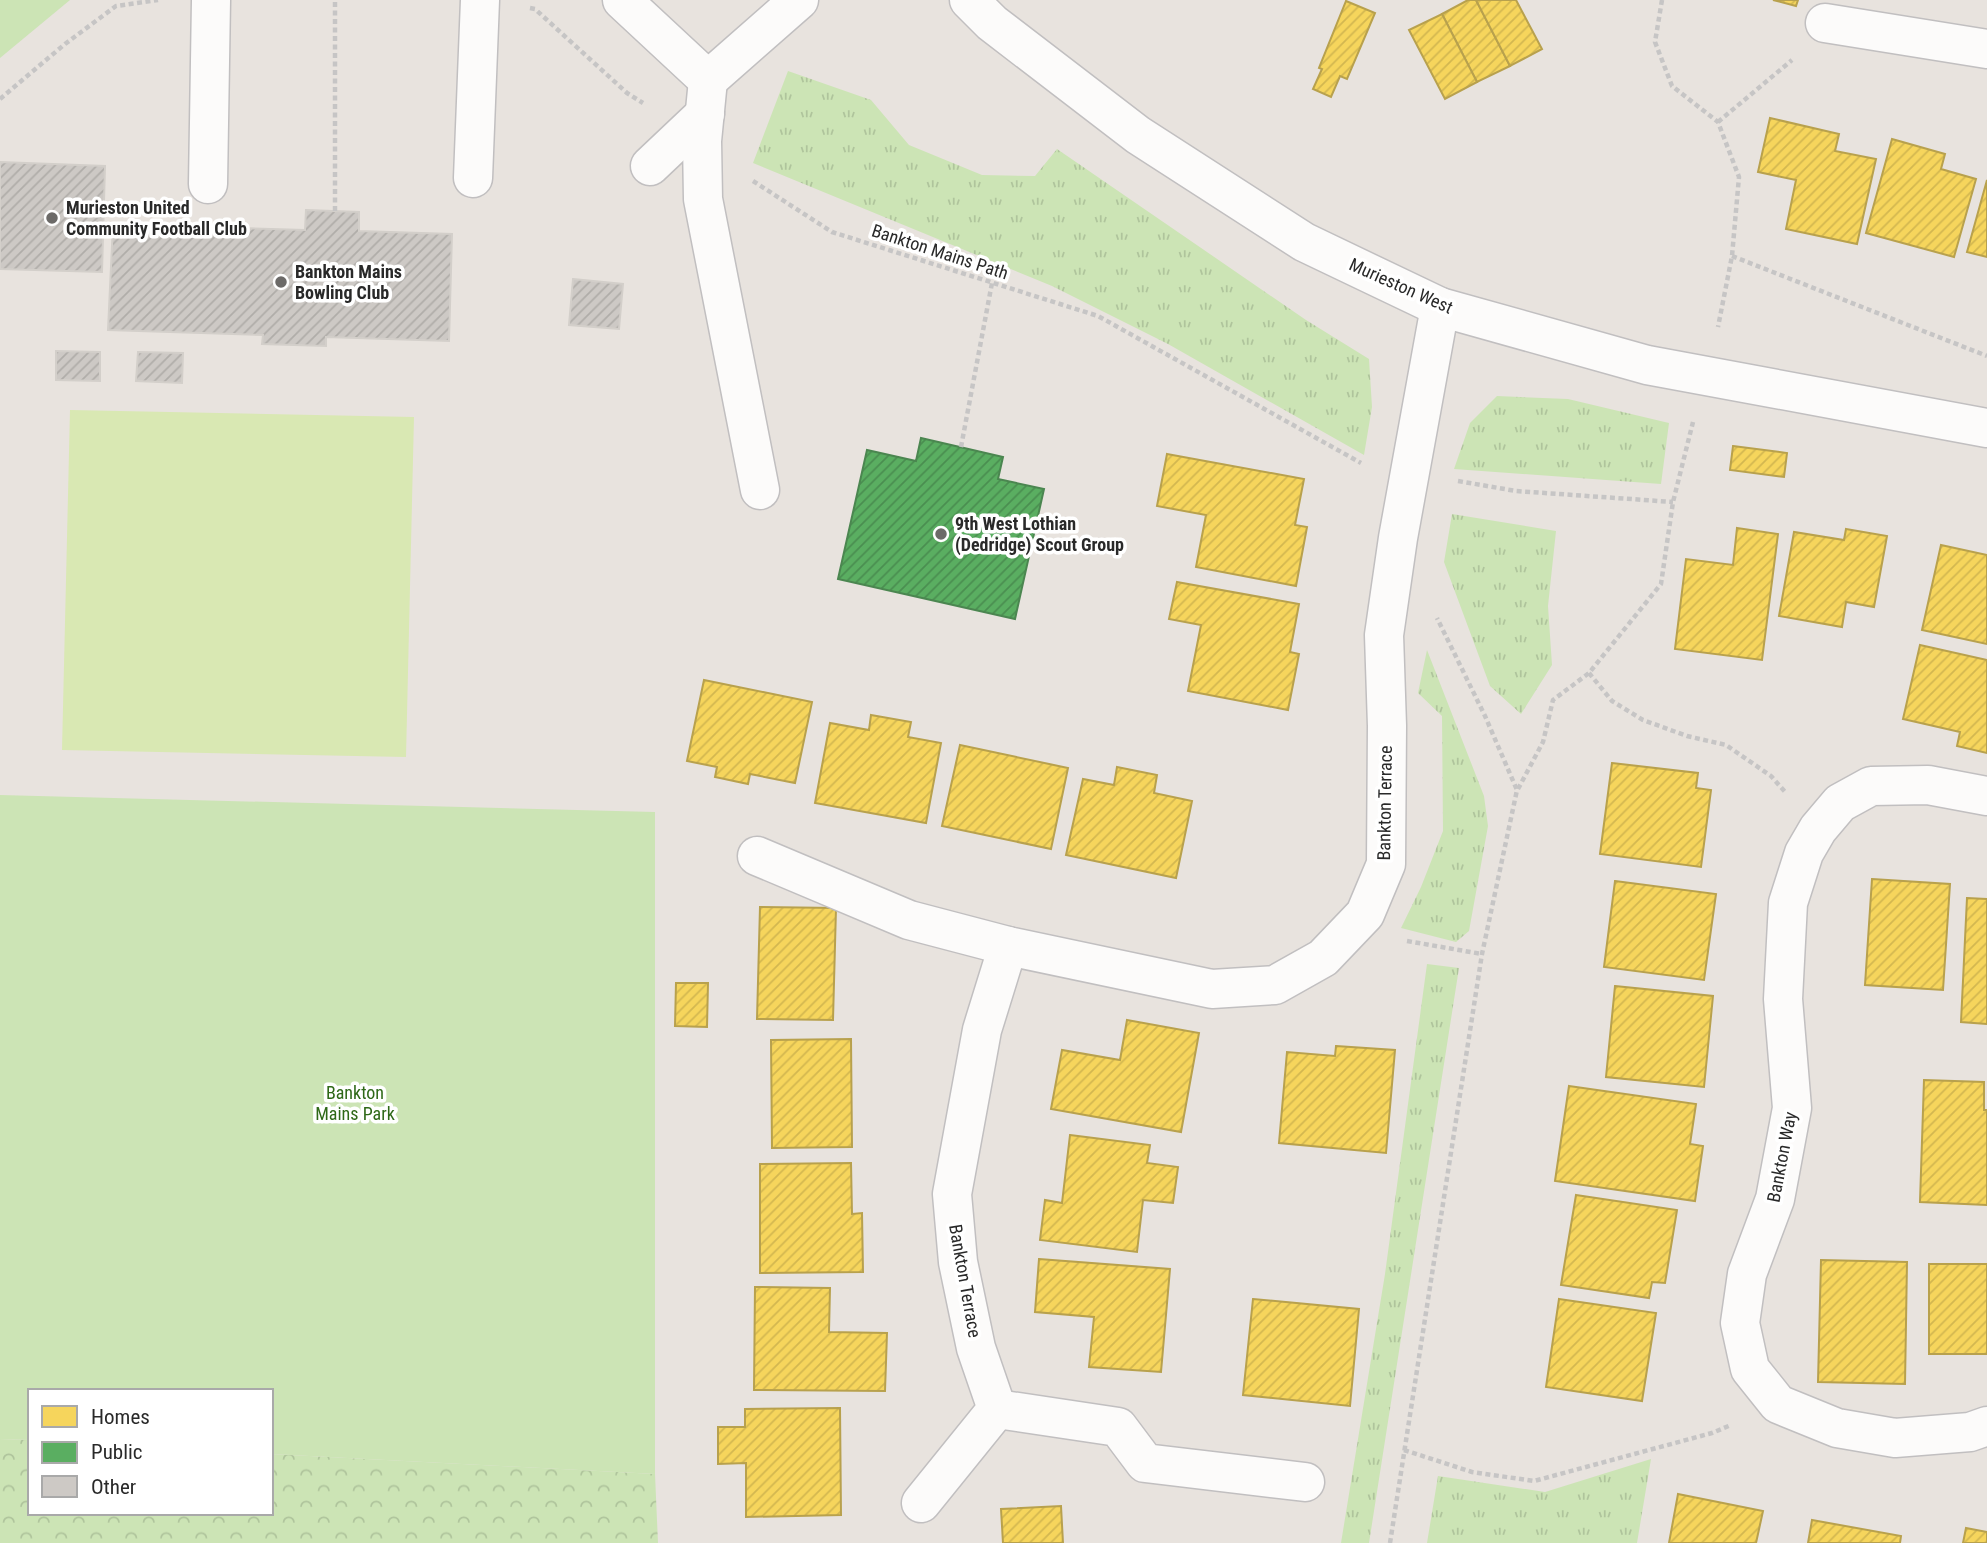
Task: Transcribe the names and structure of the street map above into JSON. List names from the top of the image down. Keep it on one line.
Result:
{"streets":{"street":["Murieston West","Bankton Terrace","Bankton Way"],"path":["Bankton Mains Path"]},"crossings":[["Bankton Mains Path","Bankton Terrace"],["Murieston West","Bankton Terrace"]],"parks":["Bankton Mains Park"],"places":["Murieston United Community Football Club","Bankton Mains Bowling Club","9th West Lothian (Dedridge) Scout Group"],"legend":["Homes","Public","Other"]}
